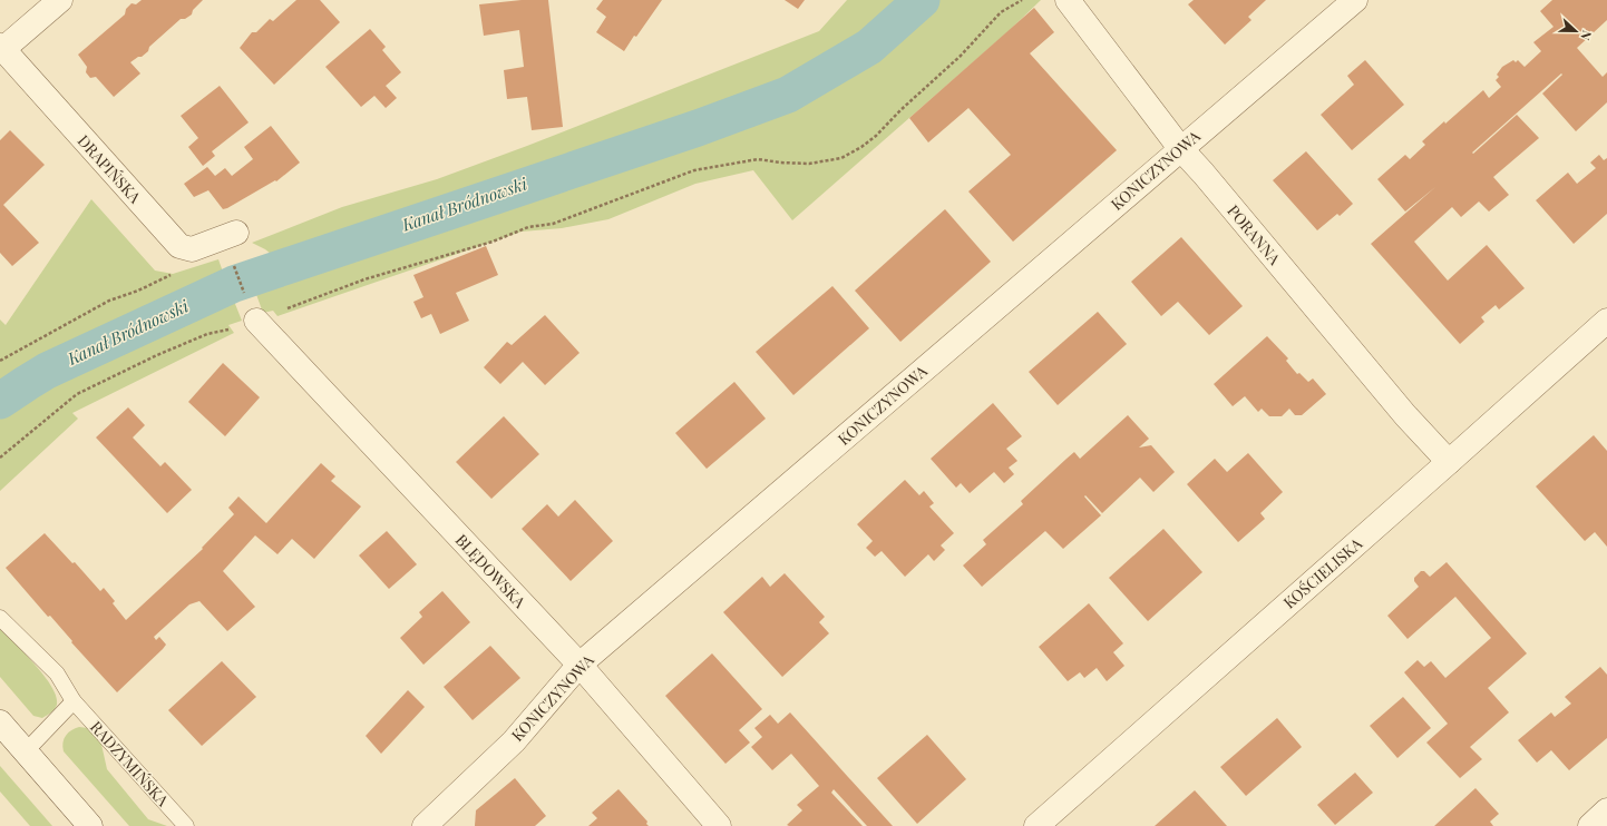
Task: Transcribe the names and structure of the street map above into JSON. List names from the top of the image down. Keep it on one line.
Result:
{"streets":{"street":["DRAPIŃSKA","KONICZYNOWA","PORANNA","BŁĘDOWSKA","KOŚCIELISKA"],"lane":["RADZYMIŃSKA"]},"crossings":[["KONICZYNOWA","PORANNA"],["KONICZYNOWA","BŁĘDOWSKA"],["PORANNA","KOŚCIELISKA"]],"water":["Kanał Bródnowski"],"north":"right"}
